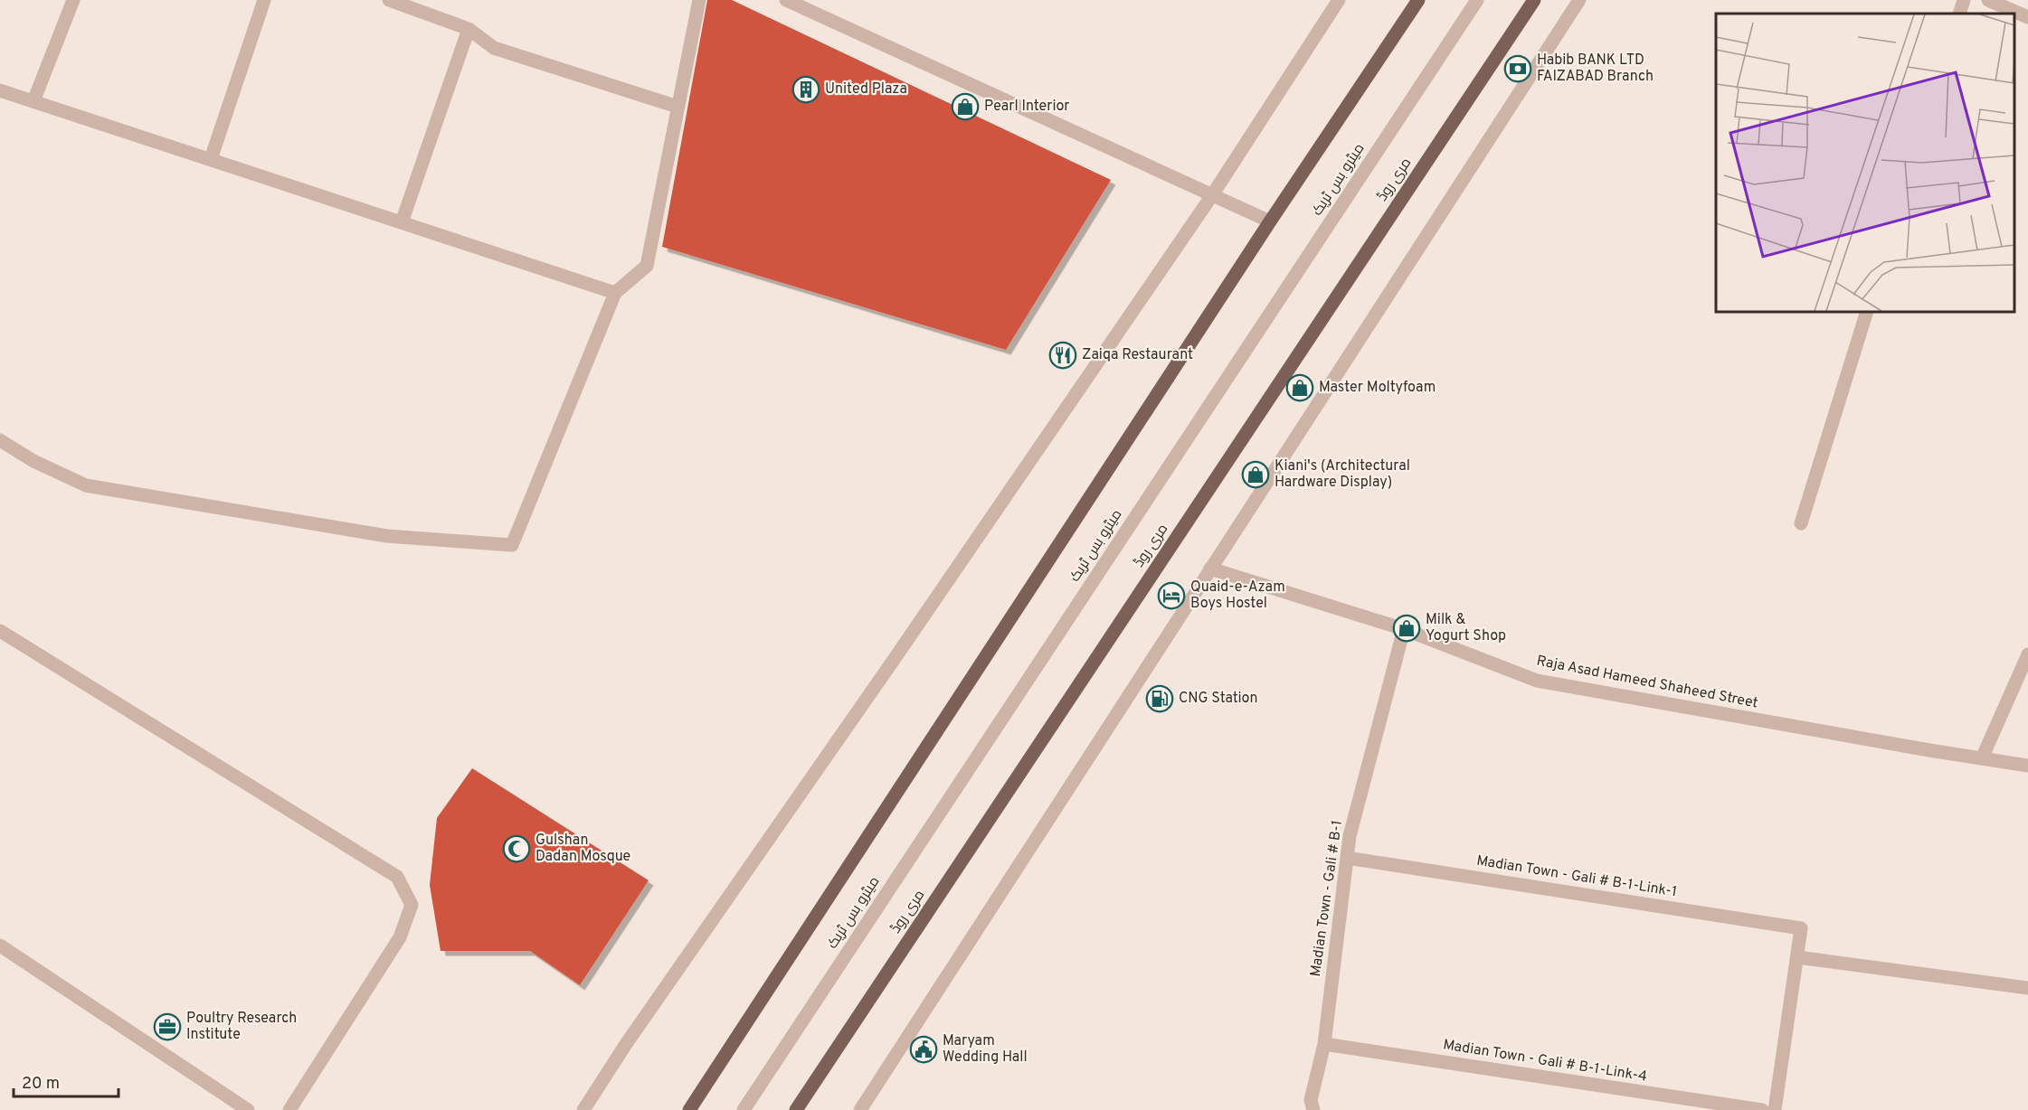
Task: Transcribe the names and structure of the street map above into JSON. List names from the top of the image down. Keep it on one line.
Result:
{"streets":{"main road":["مری روڈ"],"street":["میٹرو بس ٹریک","Raja Asad Hameed Shaheed Street","Madian Town - Gali # B-1-Link-1","Madian Town - Gali # B-1","Madian Town - Gali # B-1-Link-4"]},"crossings":[["Raja Asad Hameed Shaheed Street","Madian Town - Gali # B-1"],["Madian Town - Gali # B-1-Link-1","Madian Town - Gali # B-1"],["Madian Town - Gali # B-1","Madian Town - Gali # B-1-Link-4"]],"places":{"bank":["Habib BANK LTD FAIZABAD Branch"],"building":["United Plaza"],"shop":["Pearl Interior","Master Moltyfoam","Kiani's (Architectural Hardware Display)","Milk & Yogurt Shop"],"restaurant":["Zaiqa Restaurant"],"hotel":["Quaid-e-Azam Boys Hostel"],"fuel station":["CNG Station"],"mosque":["Gulshan Dadan Mosque"],"office":["Poultry Research Institute"],"public building":["Maryam Wedding Hall"]},"scale_bar":"20 m"}
